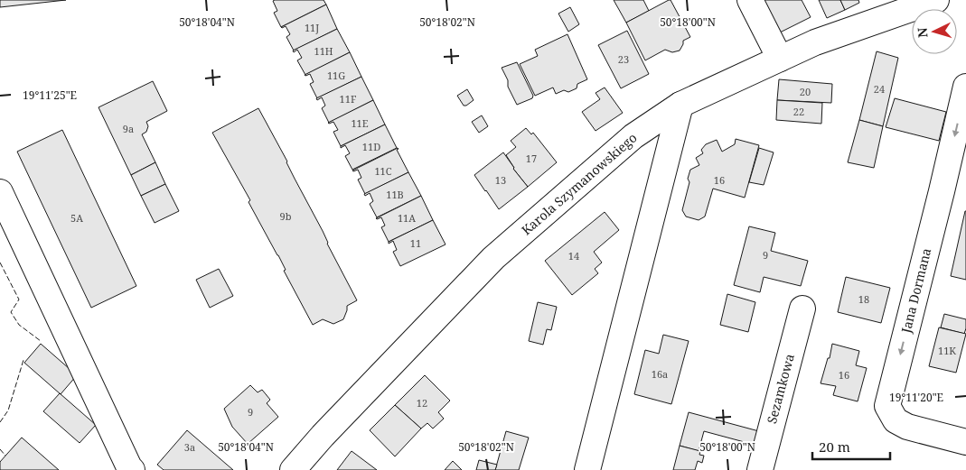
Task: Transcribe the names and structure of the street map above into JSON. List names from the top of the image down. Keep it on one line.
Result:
{"streets":{"street":["Karola Szymanowskiego","Jana Dormana","Sezamkowa"]},"one_way":["Jana Dormana"],"house_numbers":["11J","11H","23","11G","24","20","11F","22","11E","9a","11D","17","11C","13","16","11B","9b","5A","11A","11","9","14","18","11K","16a","16","12","9","3a"],"scale_bar":"20 m","north":"left","coordinates":["50°18'04\"N","50°18'02\"N","50°18'00\"N","19°11'25\"E","19°11'20\"E"]}
